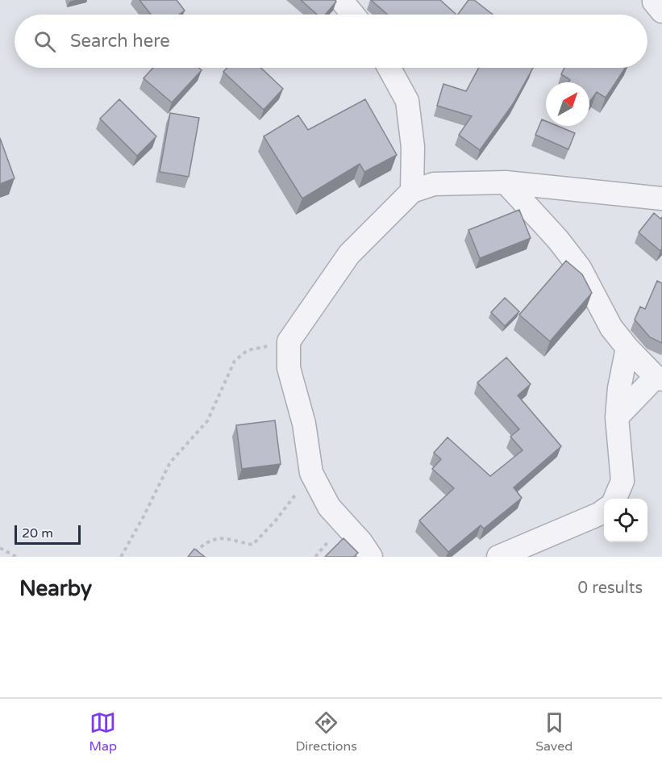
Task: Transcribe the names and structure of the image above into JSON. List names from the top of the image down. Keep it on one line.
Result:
{"scale_bar":"20 m","north":"top right","page":{"search":"Search here","scale":"20 m","heading":["Nearby","0 results"],"nav":["Map","Directions","Saved"]}}
